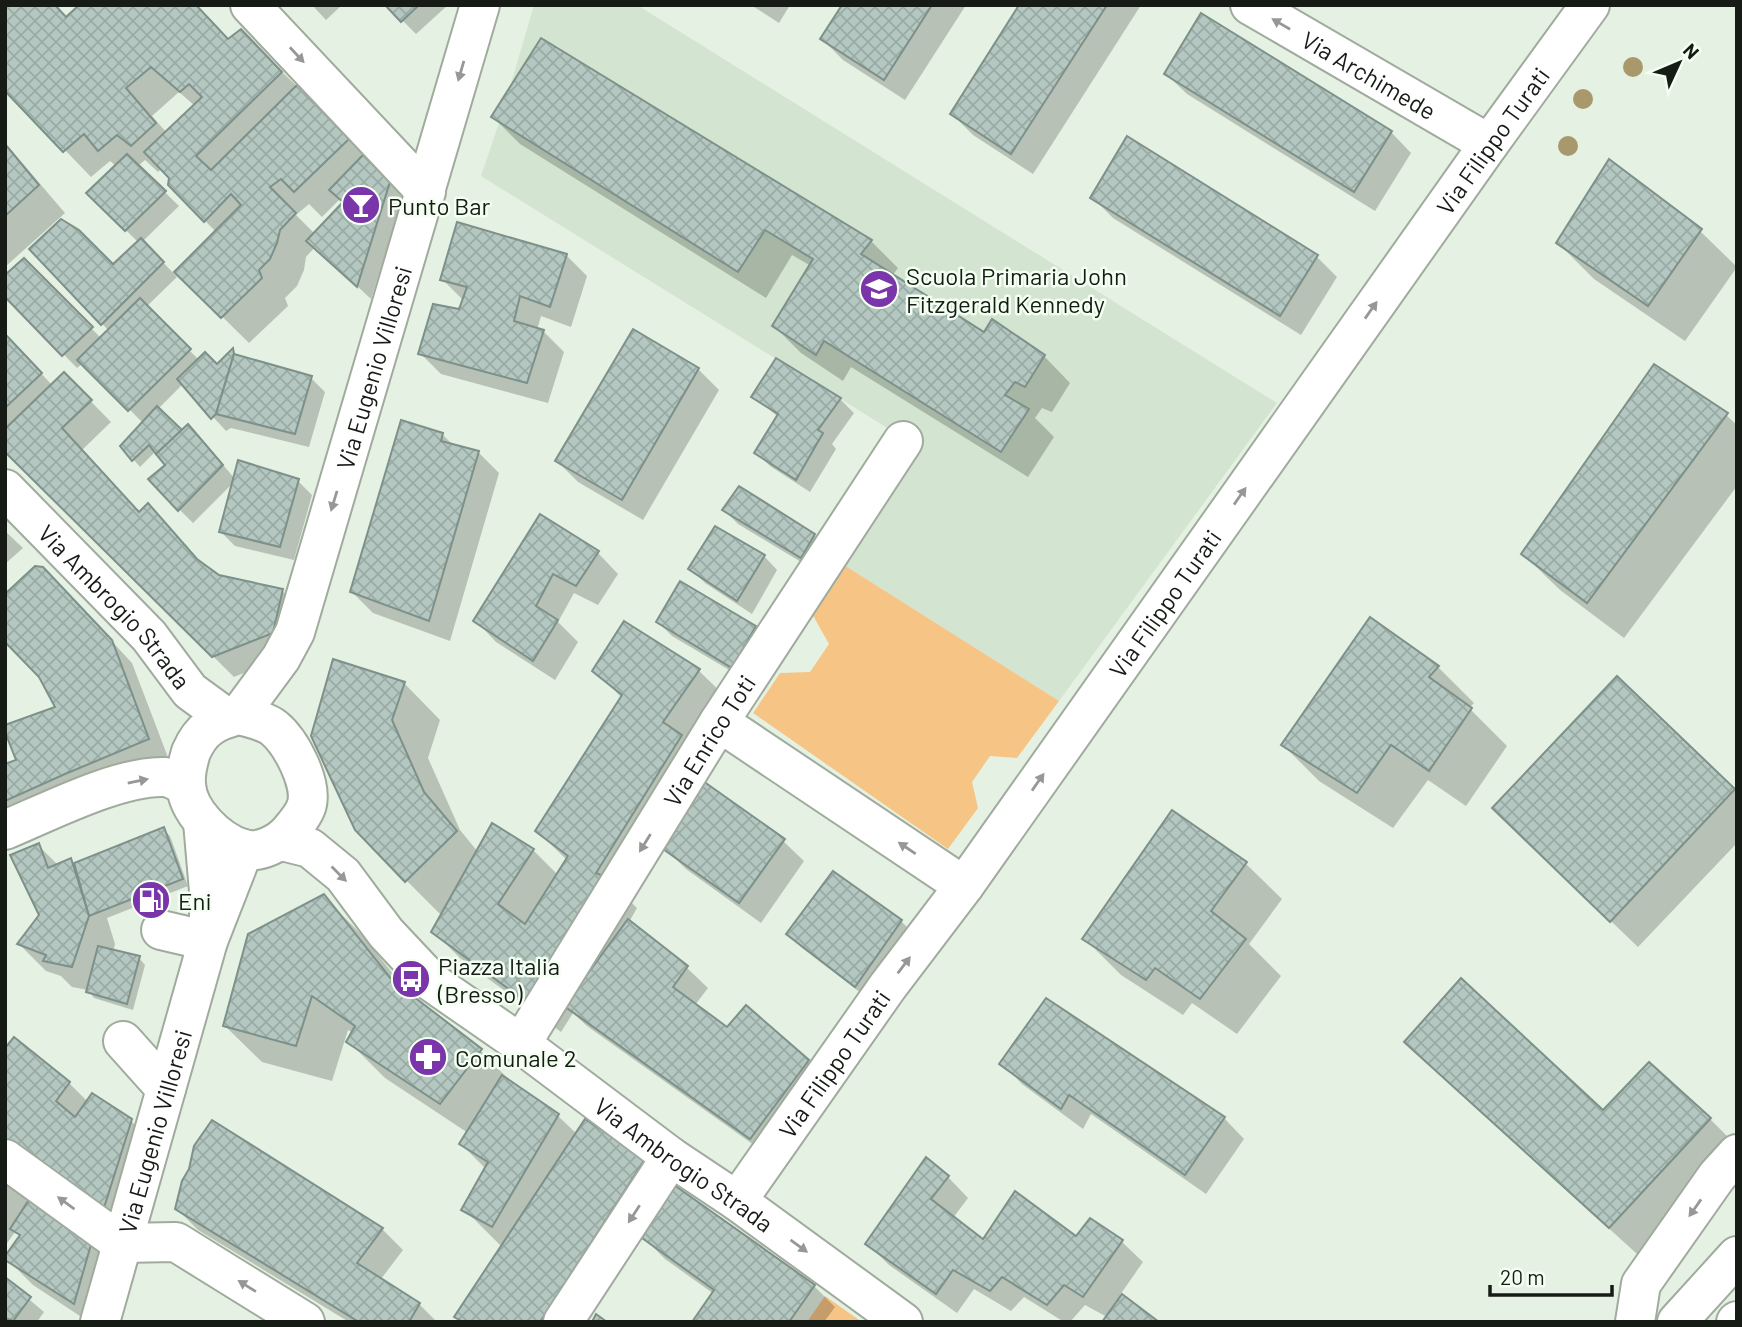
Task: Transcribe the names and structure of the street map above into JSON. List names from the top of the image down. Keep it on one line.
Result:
{"streets":{"street":["Via Archimede","Via Filippo Turati","Via Eugenio Villoresi","Via Ambrogio Strada","Via Enrico Toti"]},"crossings":[["Via Archimede","Via Filippo Turati"],["Via Filippo Turati","Via Ambrogio Strada"],["Via Eugenio Villoresi","Via Ambrogio Strada"],["Via Ambrogio Strada","Via Enrico Toti"]],"one_way":["Via Archimede","Via Filippo Turati","Via Eugenio Villoresi","Via Ambrogio Strada","Via Enrico Toti"],"places":{"bar":["Punto Bar"],"school or university":["Scuola Primaria John Fitzgerald Kennedy"],"fuel station":["Eni"],"bus stop":["Piazza Italia (Bresso)"],"pharmacy":["Comunale 2"]},"scale_bar":"20 m","north":"top right"}
